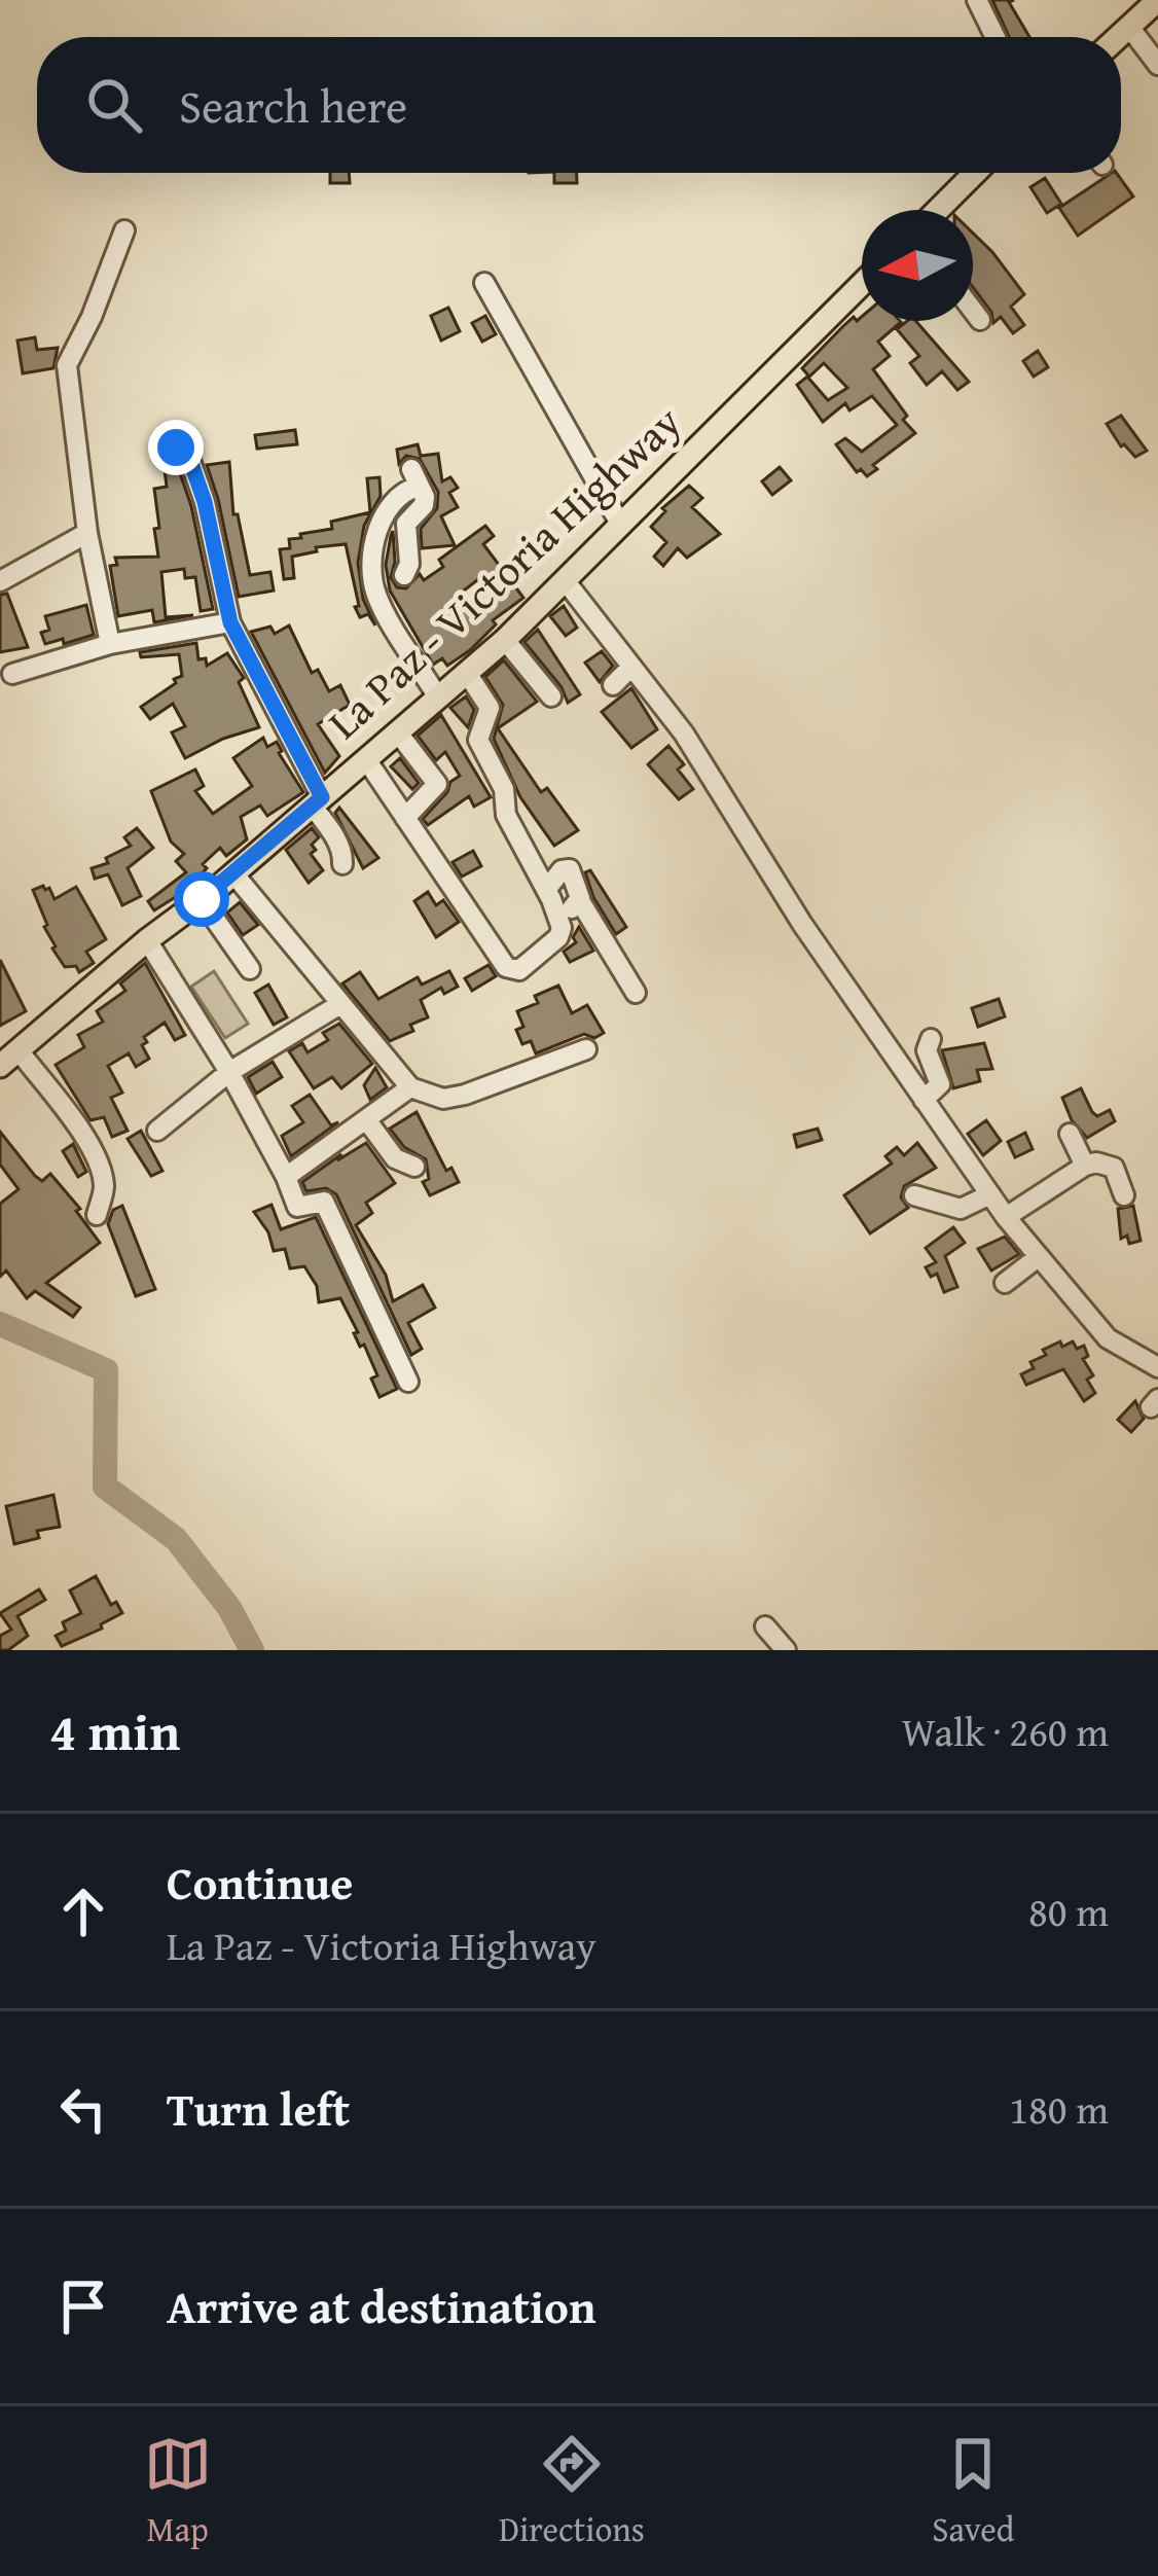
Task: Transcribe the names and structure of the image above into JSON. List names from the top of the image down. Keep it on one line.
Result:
{"streets":{"main road":["La Paz - Victoria Highway"]},"north":"left","page":{"search":"Search here","heading":["4 min","Walk · 260 m"],"list":[["Continue","La Paz - Victoria Highway","80 m"],["Turn left","180 m"],"Arrive at destination"],"nav":["Map","Directions","Saved"]}}
